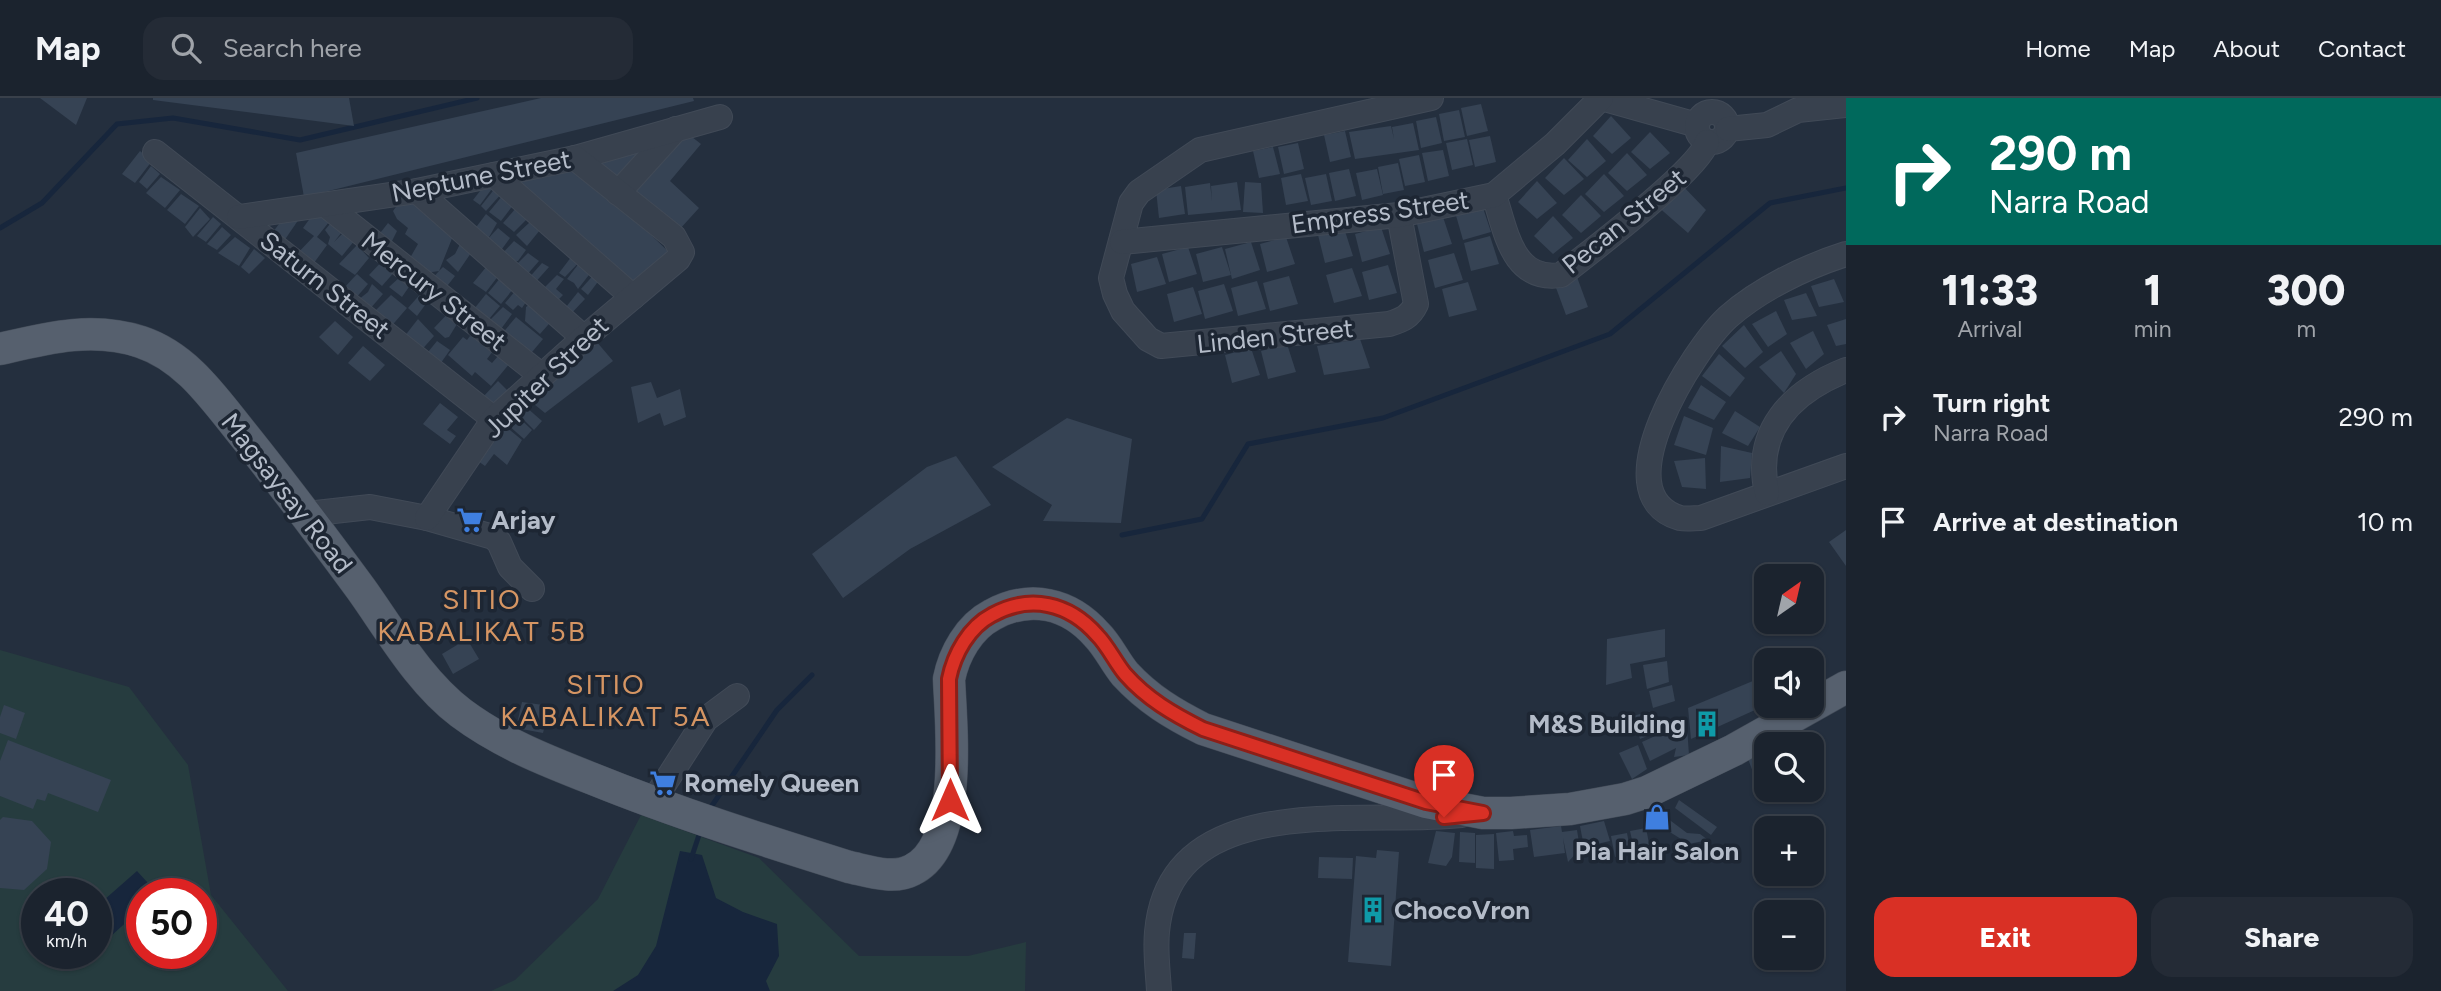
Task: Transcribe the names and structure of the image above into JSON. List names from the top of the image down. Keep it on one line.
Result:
{"streets":{"main road":["Magsaysay Road"],"street":["Neptune Street","Empress Street","Pecan Street","Saturn Street","Mercury Street","Linden Street","Jupiter Street"]},"crossings":[["Neptune Street","Saturn Street"],["Neptune Street","Mercury Street"],["Empress Street","Pecan Street"],["Empress Street","Linden Street"],["Saturn Street","Jupiter Street"],["Mercury Street","Jupiter Street"]],"districts":["SITIO KABALIKAT 5B","SITIO KABALIKAT 5A"],"places":{"supermarket":["Arjay","Romely Queen"],"building":["M&S Building","ChocoVron"],"shop":["Pia Hair Salon"]},"north":"top right","page":{"header":"Map","search":"Search here","nav":["Home","Map","About","Contact"],"turn":["290 m","Narra Road"],"eta":["11:33","Arrival","1","min","300","m"],"list":[{"name":"Turn right","note":"Narra Road","value":"290 m"},{"name":"Arrive at destination","value":"10 m"}],"map_buttons":["+","−"],"speed":"40 km/h","limit":"50","buttons":["Exit","Share"]}}
